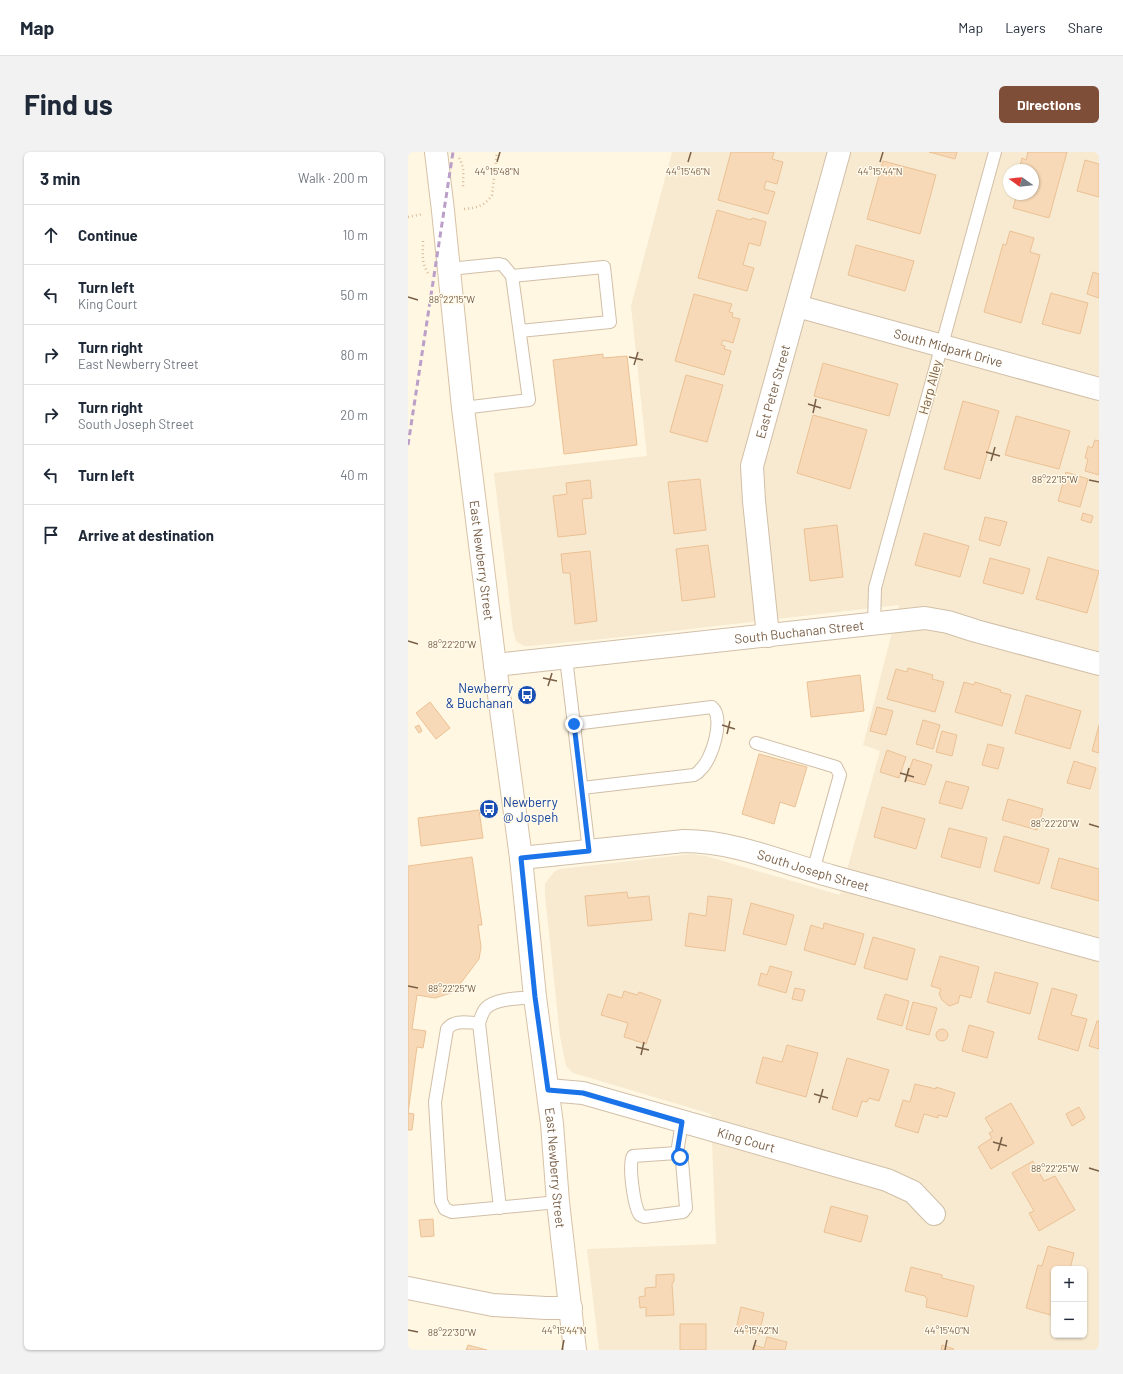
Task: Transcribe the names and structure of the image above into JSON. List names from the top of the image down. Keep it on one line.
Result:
{"streets":{"street":["South Midpark Drive","East Peter Street","East Newberry Street","South Buchanan Street","South Joseph Street","King Court"],"lane":["Harp Alley"]},"crossings":[["South Midpark Drive","Harp Alley"],["South Midpark Drive","East Peter Street"],["Harp Alley","South Buchanan Street"],["East Peter Street","South Buchanan Street"],["East Newberry Street","South Buchanan Street"],["East Newberry Street","South Joseph Street"],["East Newberry Street","King Court"]],"places":{"bus stop":["Newberry & Buchanan","Newberry @ Jospeh"]},"north":"left","page":{"header":"Map","nav":["Map","Layers","Share"],"buttons":"Directions","title":"Find us","heading":["3 min","Walk · 200 m"],"list":[["Continue","10 m"],["Turn left","King Court","50 m"],["Turn right","East Newberry Street","80 m"],["Turn right","South Joseph Street","20 m"],["Turn left","40 m"],"Arrive at destination"],"map_buttons":["+","−"]},"coordinates":["44°15'48\"N","44°15'46\"N","44°15'44\"N","88°22'15\"W","88°22'20\"W","88°22'25\"W","44°15'42\"N","44°15'40\"N","88°22'30\"W"]}
